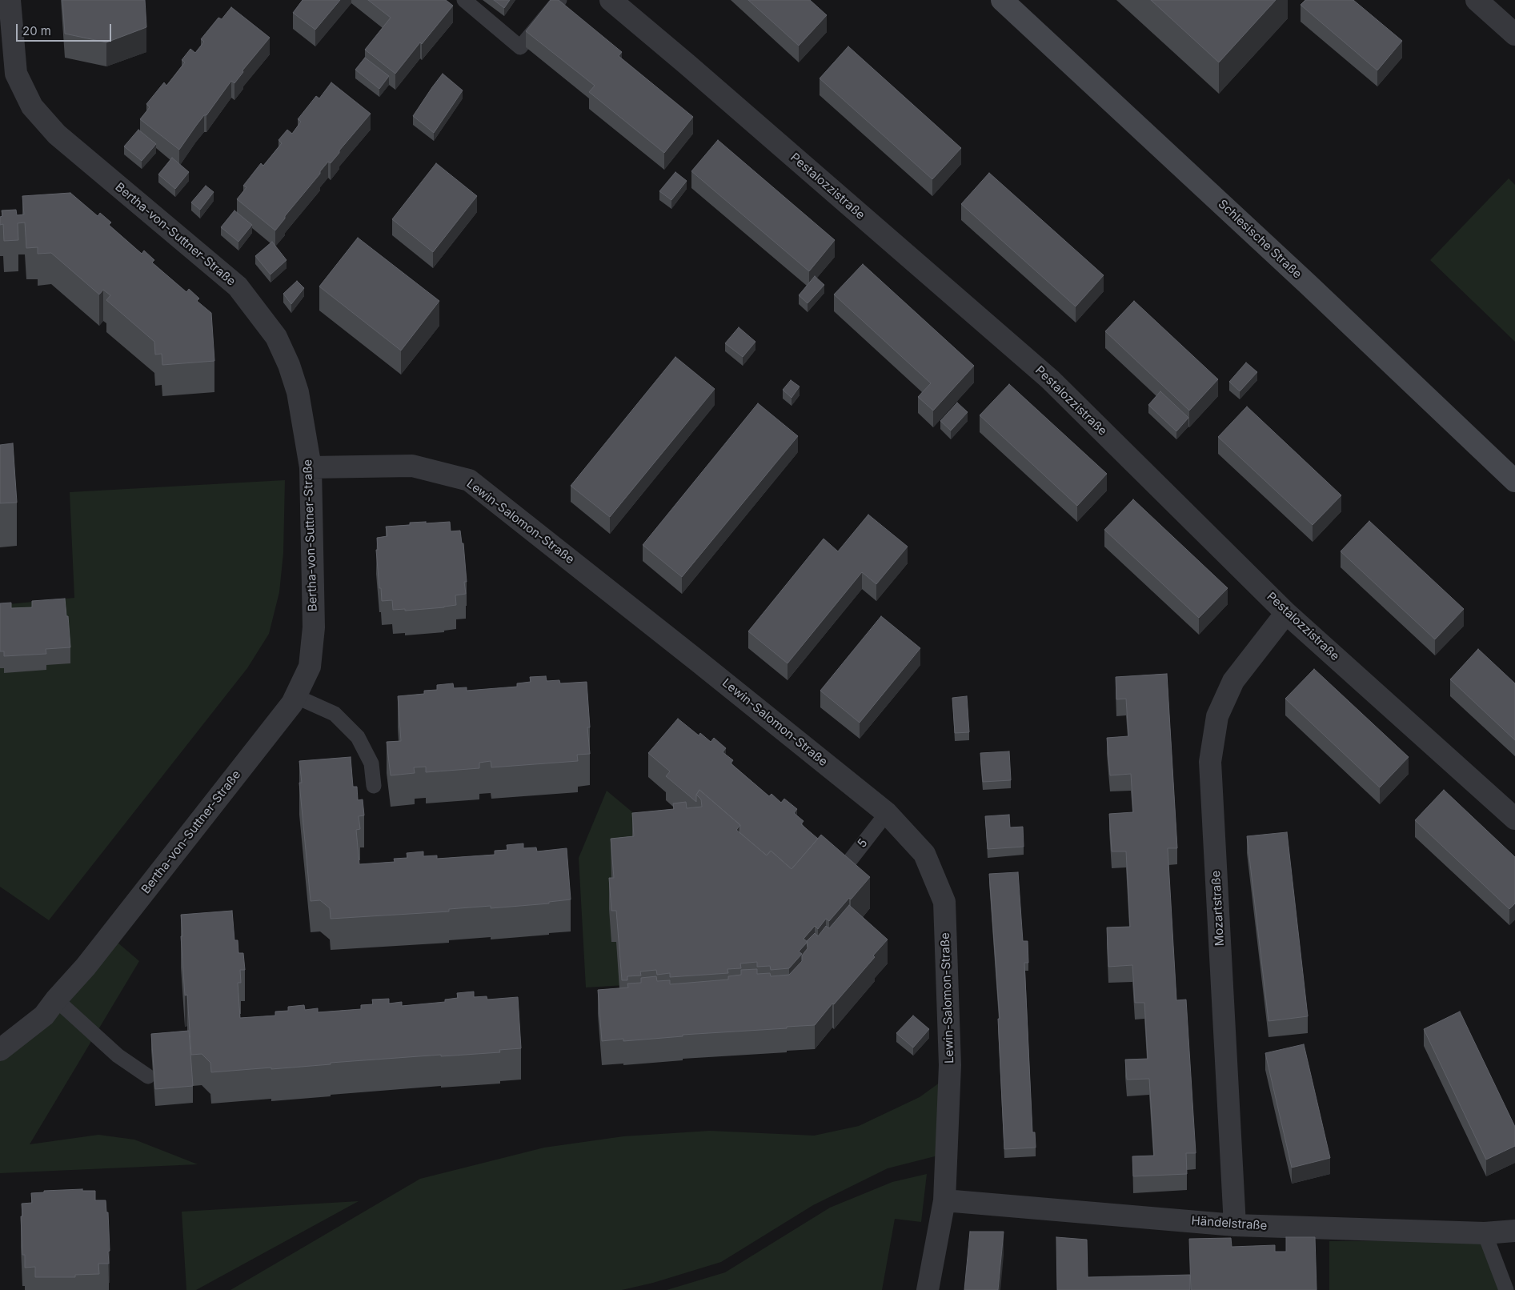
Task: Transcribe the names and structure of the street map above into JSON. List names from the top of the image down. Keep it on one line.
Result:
{"streets":{"main road":["Schlesische Straße"],"street":["Pestalozzistraße","Bertha-von-Suttner-Straße","Lewin-Salomon-Straße","Mozartstraße","Händelstraße"],"lane":["5"]},"crossings":[["Pestalozzistraße","Mozartstraße"],["Bertha-von-Suttner-Straße","Lewin-Salomon-Straße"],["Lewin-Salomon-Straße","5"],["Lewin-Salomon-Straße","Händelstraße"],["Mozartstraße","Händelstraße"]],"scale_bar":"20 m"}
